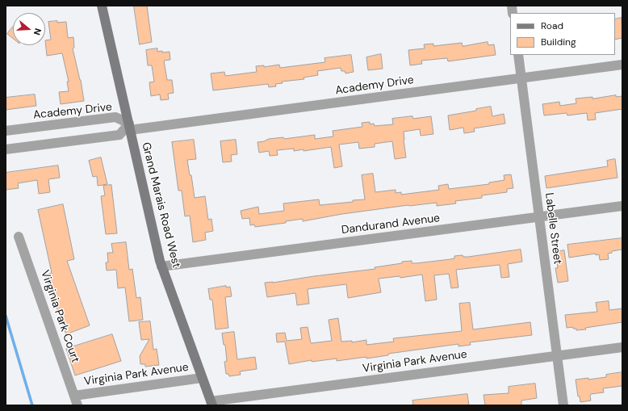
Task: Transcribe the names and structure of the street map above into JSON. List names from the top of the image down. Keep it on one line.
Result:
{"streets":{"street":["Academy Drive","Grand Marais Road West","Dandurand Avenue","Labelle Street","Virginia Park Court","Virginia Park Avenue"]},"crossings":[["Academy Drive","Grand Marais Road West"],["Academy Drive","Labelle Street"],["Grand Marais Road West","Dandurand Avenue"],["Grand Marais Road West","Virginia Park Avenue"],["Dandurand Avenue","Labelle Street"],["Labelle Street","Virginia Park Avenue"],["Virginia Park Court","Virginia Park Avenue"]],"legend":["Road","Building"],"north":"right"}
